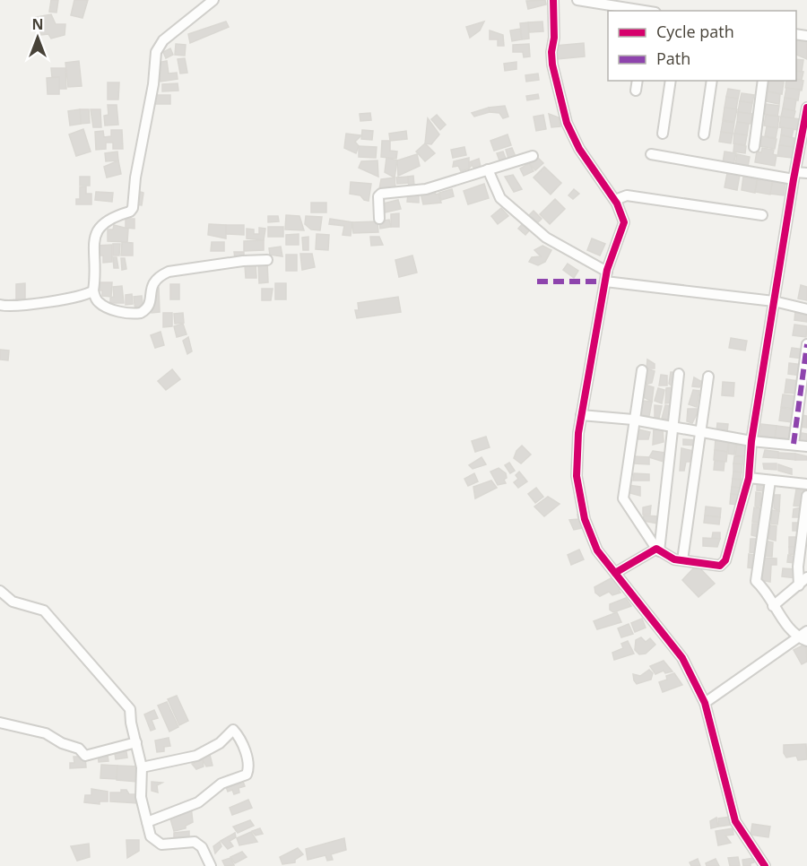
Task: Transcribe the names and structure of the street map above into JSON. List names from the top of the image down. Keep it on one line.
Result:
{"legend":["Cycle path","Path"],"north":"top"}
